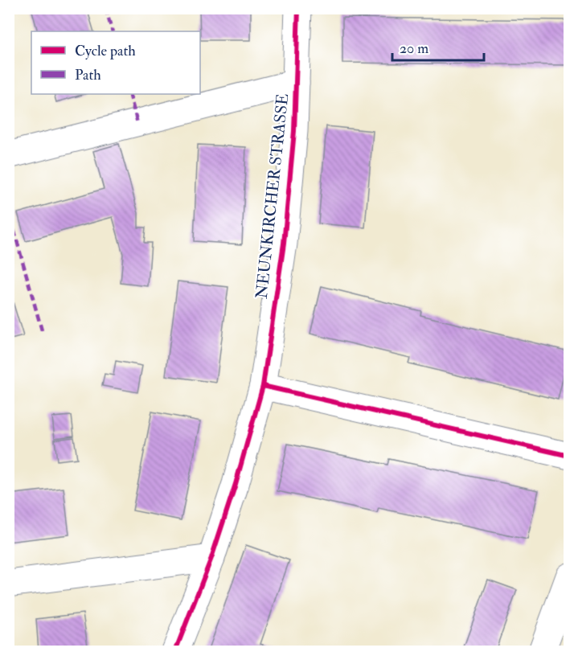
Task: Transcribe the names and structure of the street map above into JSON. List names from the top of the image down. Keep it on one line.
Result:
{"streets":{"street":["NEUNKIRCHER STRASSE"]},"legend":["Cycle path","Path"],"scale_bar":"20 m"}
